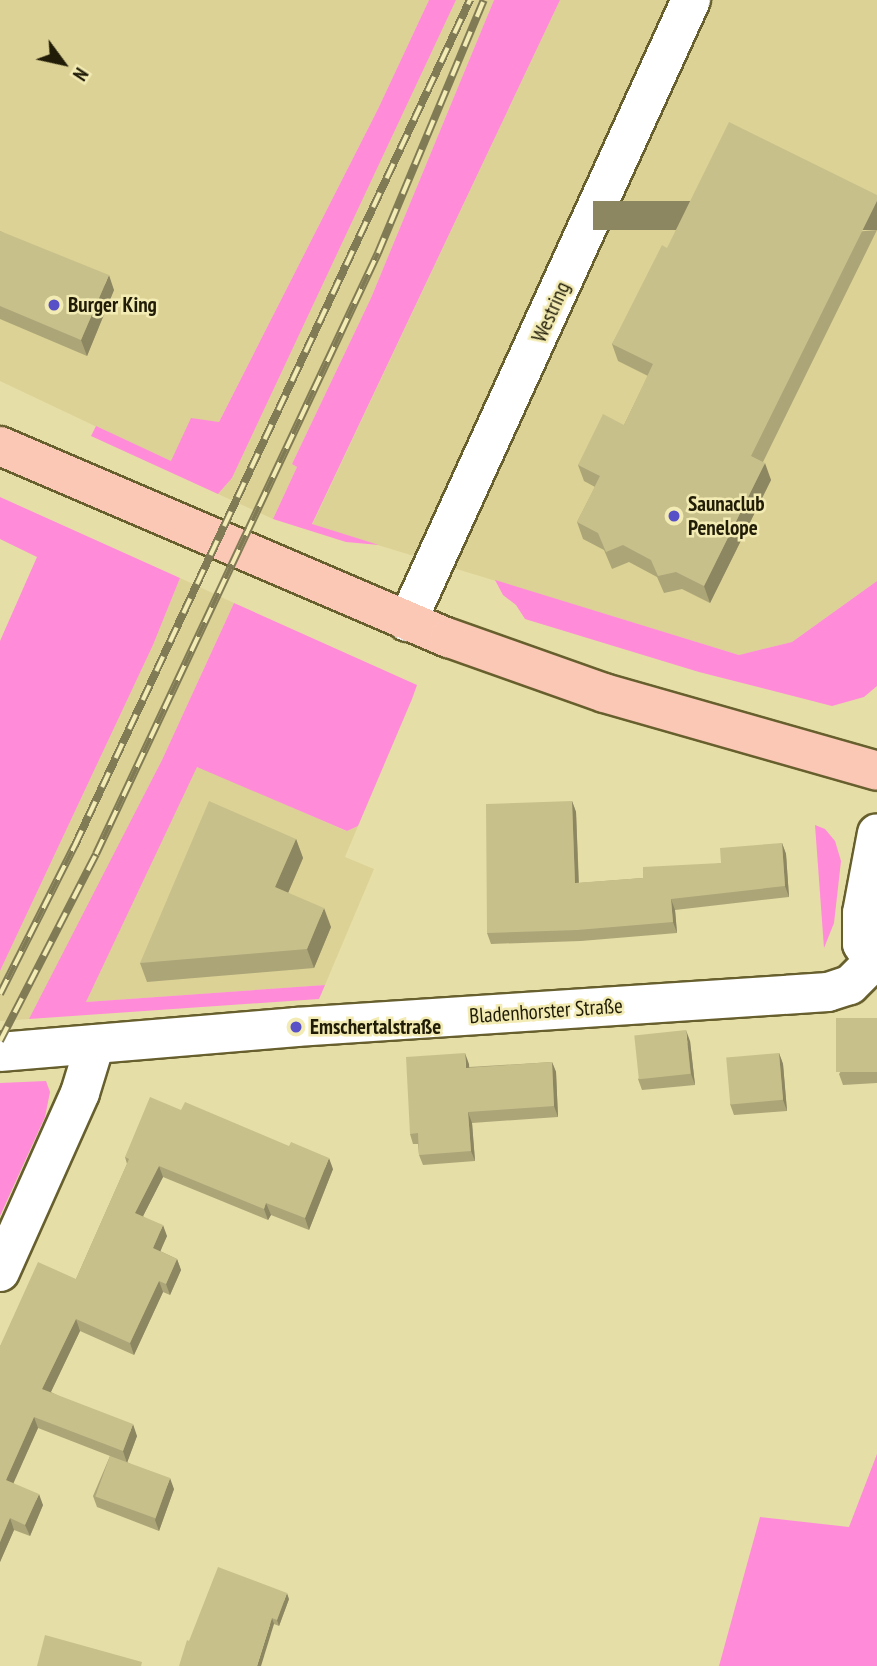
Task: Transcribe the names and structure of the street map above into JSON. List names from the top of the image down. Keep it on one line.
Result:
{"streets":{"street":["Westring","Bladenhorster Straße"]},"places":["Burger King","Saunaclub Penelope","Emschertalstraße"],"north":"bottom right"}
